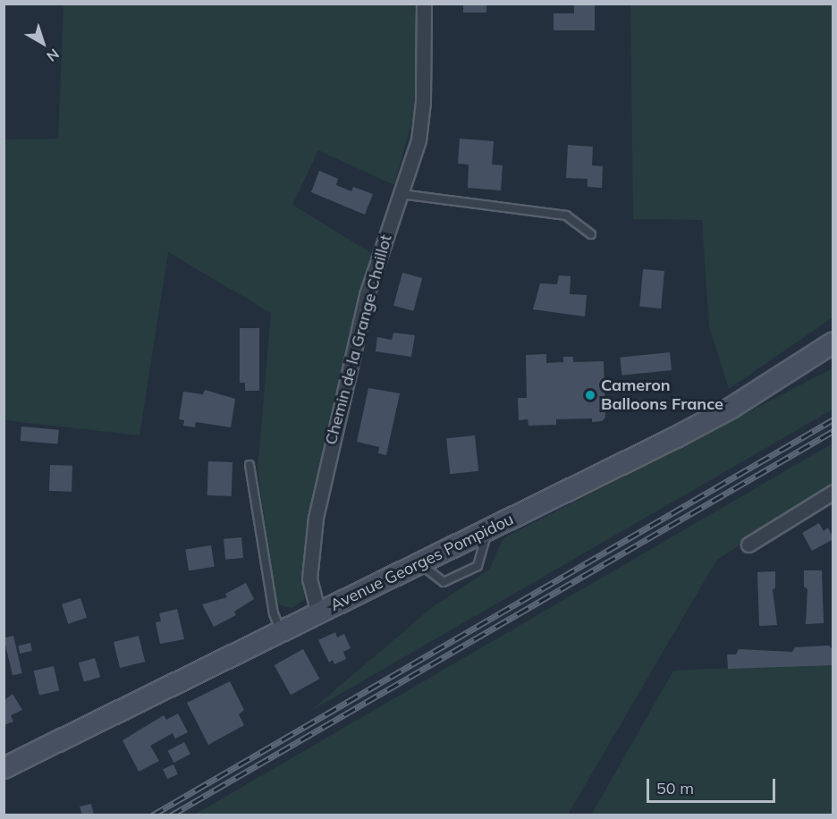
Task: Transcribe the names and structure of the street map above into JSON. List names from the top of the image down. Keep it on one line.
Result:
{"streets":{"main road":["Avenue Georges Pompidou"],"street":["Chemin de la Grange Chaillot"]},"crossings":[["Chemin de la Grange Chaillot","Avenue Georges Pompidou"]],"places":["Cameron Balloons France"],"scale_bar":"50 m","north":"bottom right"}
